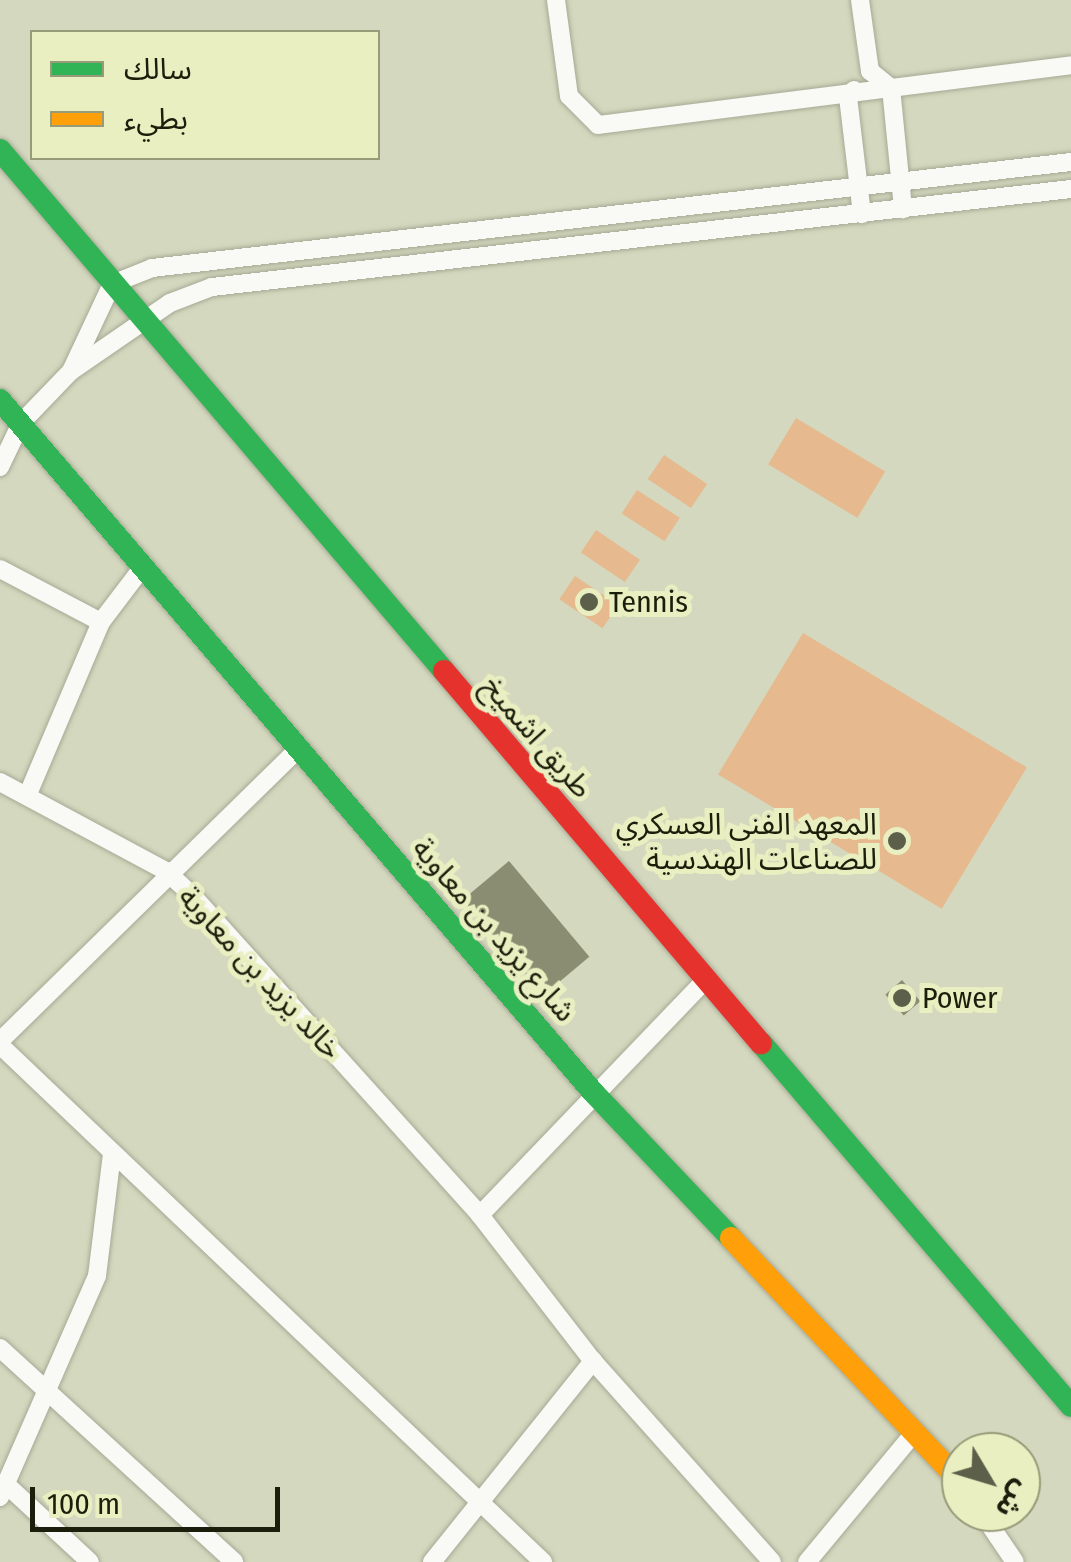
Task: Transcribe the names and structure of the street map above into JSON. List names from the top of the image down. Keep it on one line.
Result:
{"streets":{"main road":["طريق اشميخ","شارع يزيد بن معاوية"],"street":["خالد يزيد بن معاوية"]},"places":["Tennis","المعهد الفني العسكري للصناعات الهندسية","Power"],"legend":["سالك","بطيء"],"scale_bar":"100 m","north":"bottom right"}
